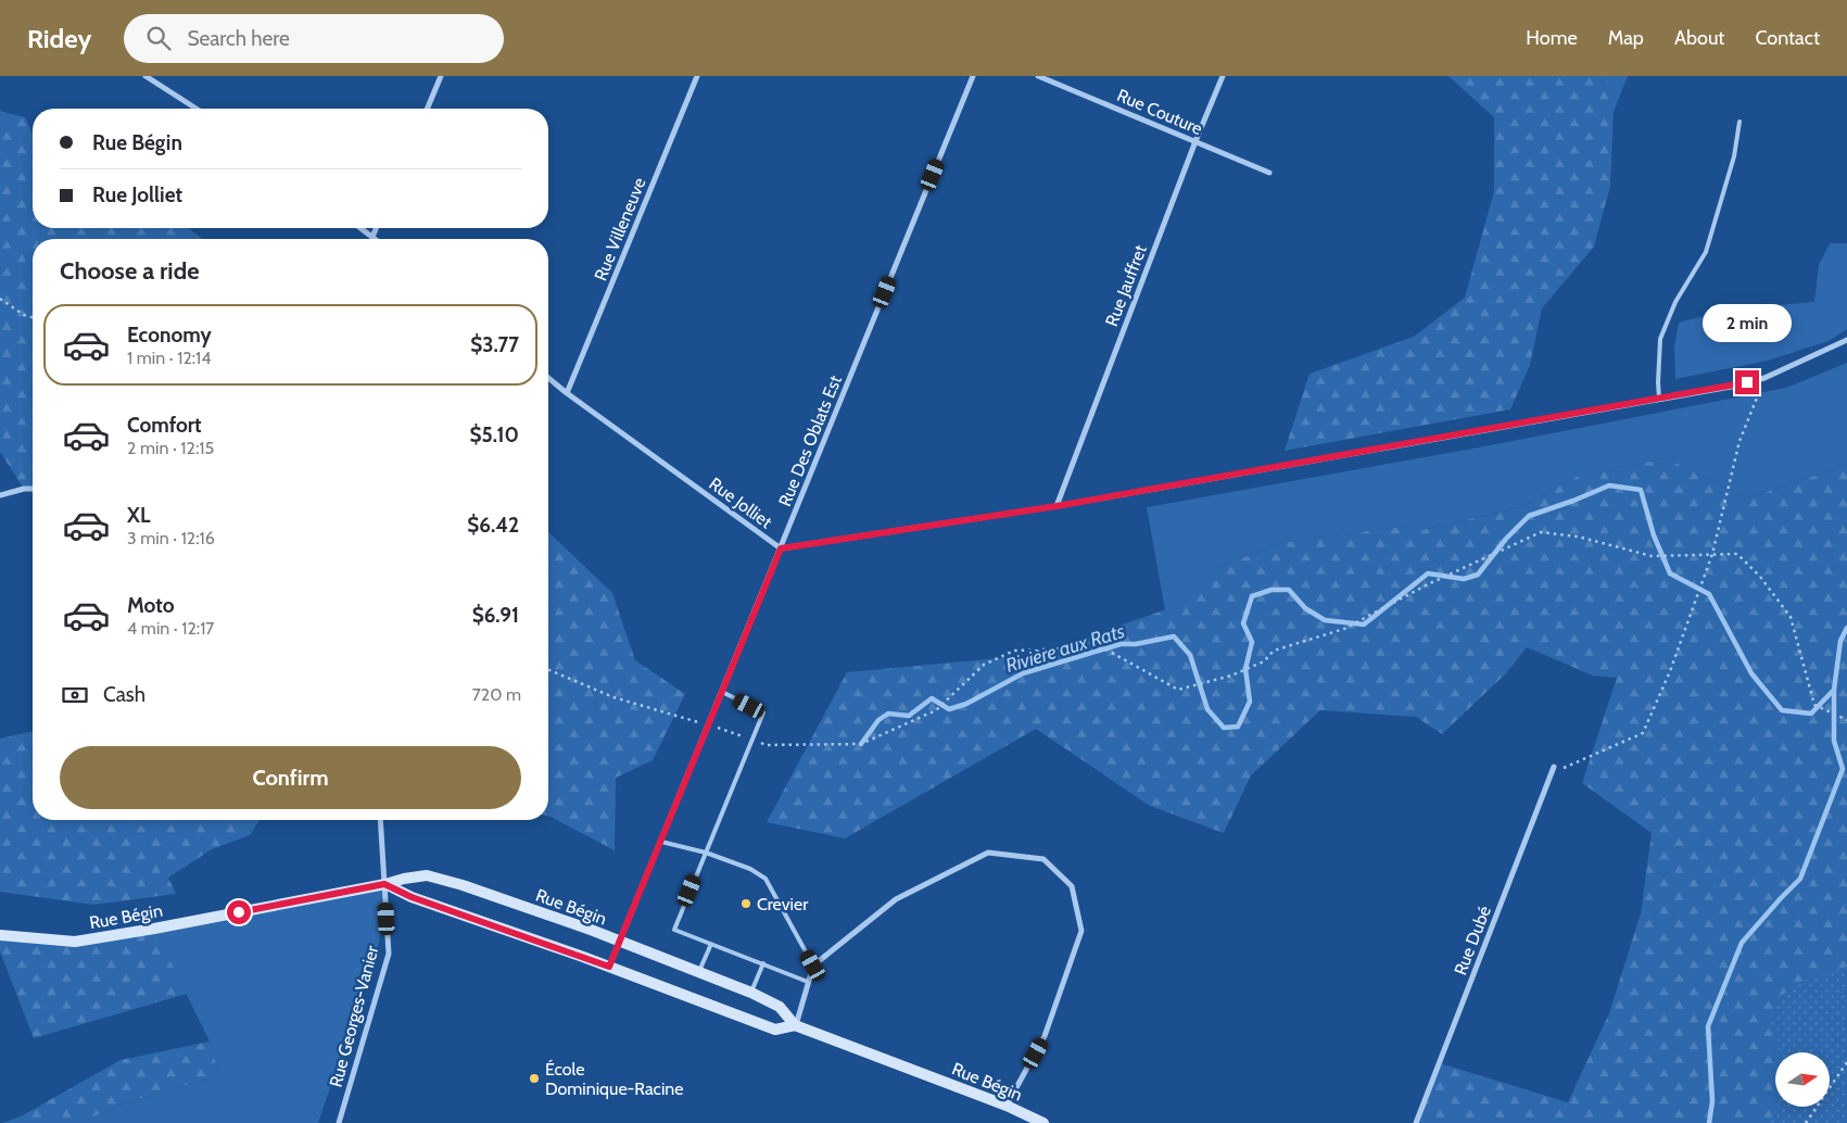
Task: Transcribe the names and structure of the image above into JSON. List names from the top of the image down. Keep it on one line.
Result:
{"streets":{"street":["Rue Couture","Rue Villeneuve","Rue Jauffret","Rue Des Oblats Est","Rue Jolliet","Rue Bégin","Rue Dubé","Rue Georges-Vanier"]},"crossings":[["Rue Couture","Rue Jauffret"],["Rue Villeneuve","Rue Jolliet"],["Rue Jauffret","Rue Jolliet"],["Rue Des Oblats Est","Rue Jolliet"],["Rue Des Oblats Est","Rue Bégin"],["Rue Bégin","Rue Georges-Vanier"]],"water":["Rivière aux Rats"],"places":["Crevier","École Dominique-Racine"],"north":"right","page":{"header":"Ridey","search":"Search here","nav":["Home","Map","About","Contact"],"banner":["Rue Bégin","Rue Jolliet"],"heading":"Choose a ride","bubble":"2 min","list":[{"name":"Economy","note":"1 min · 12:14","value":"$3.77"},{"name":"Comfort","note":"2 min · 12:15","value":"$5.10"},{"name":"XL","note":"3 min · 12:16","value":"$6.42"},{"name":"Moto","note":"4 min · 12:17","value":"$6.91"}],"pay":["Cash","720 m"],"buttons":"Confirm"}}
